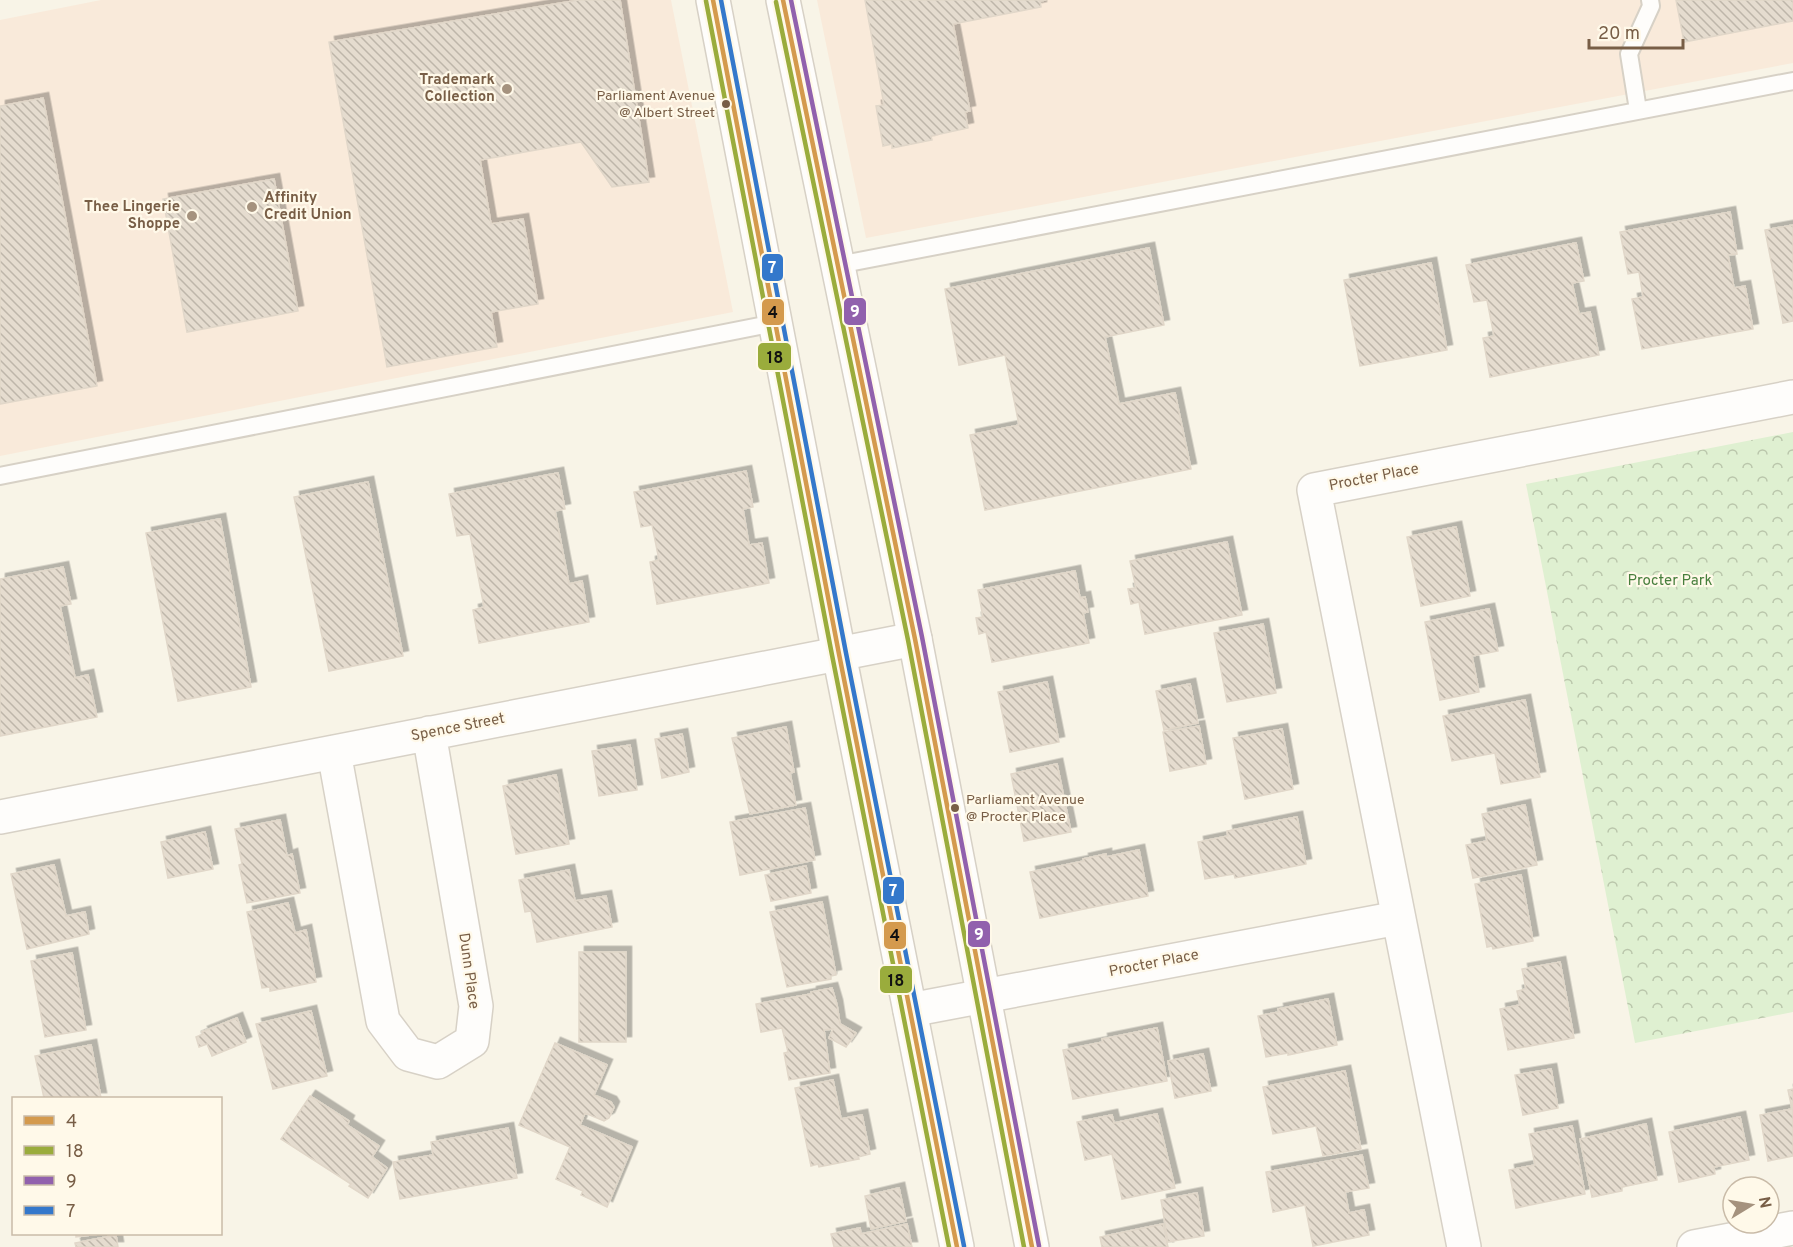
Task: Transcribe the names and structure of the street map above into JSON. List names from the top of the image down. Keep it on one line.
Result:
{"streets":{"street":["Procter Place","Spence Street","Dunn Place"]},"crossings":[["Spence Street","Dunn Place"]],"parks":["Procter Park"],"places":["Trademark Collection","Parliament Avenue @ Albert Street","Affinity Credit Union","Thee Lingerie Shoppe","Parliament Avenue @ Procter Place"],"lines":["transit line 4","transit line 9","transit line 7","transit line 18"],"legend":["4","18","9","7"],"scale_bar":"20 m","north":"right"}
